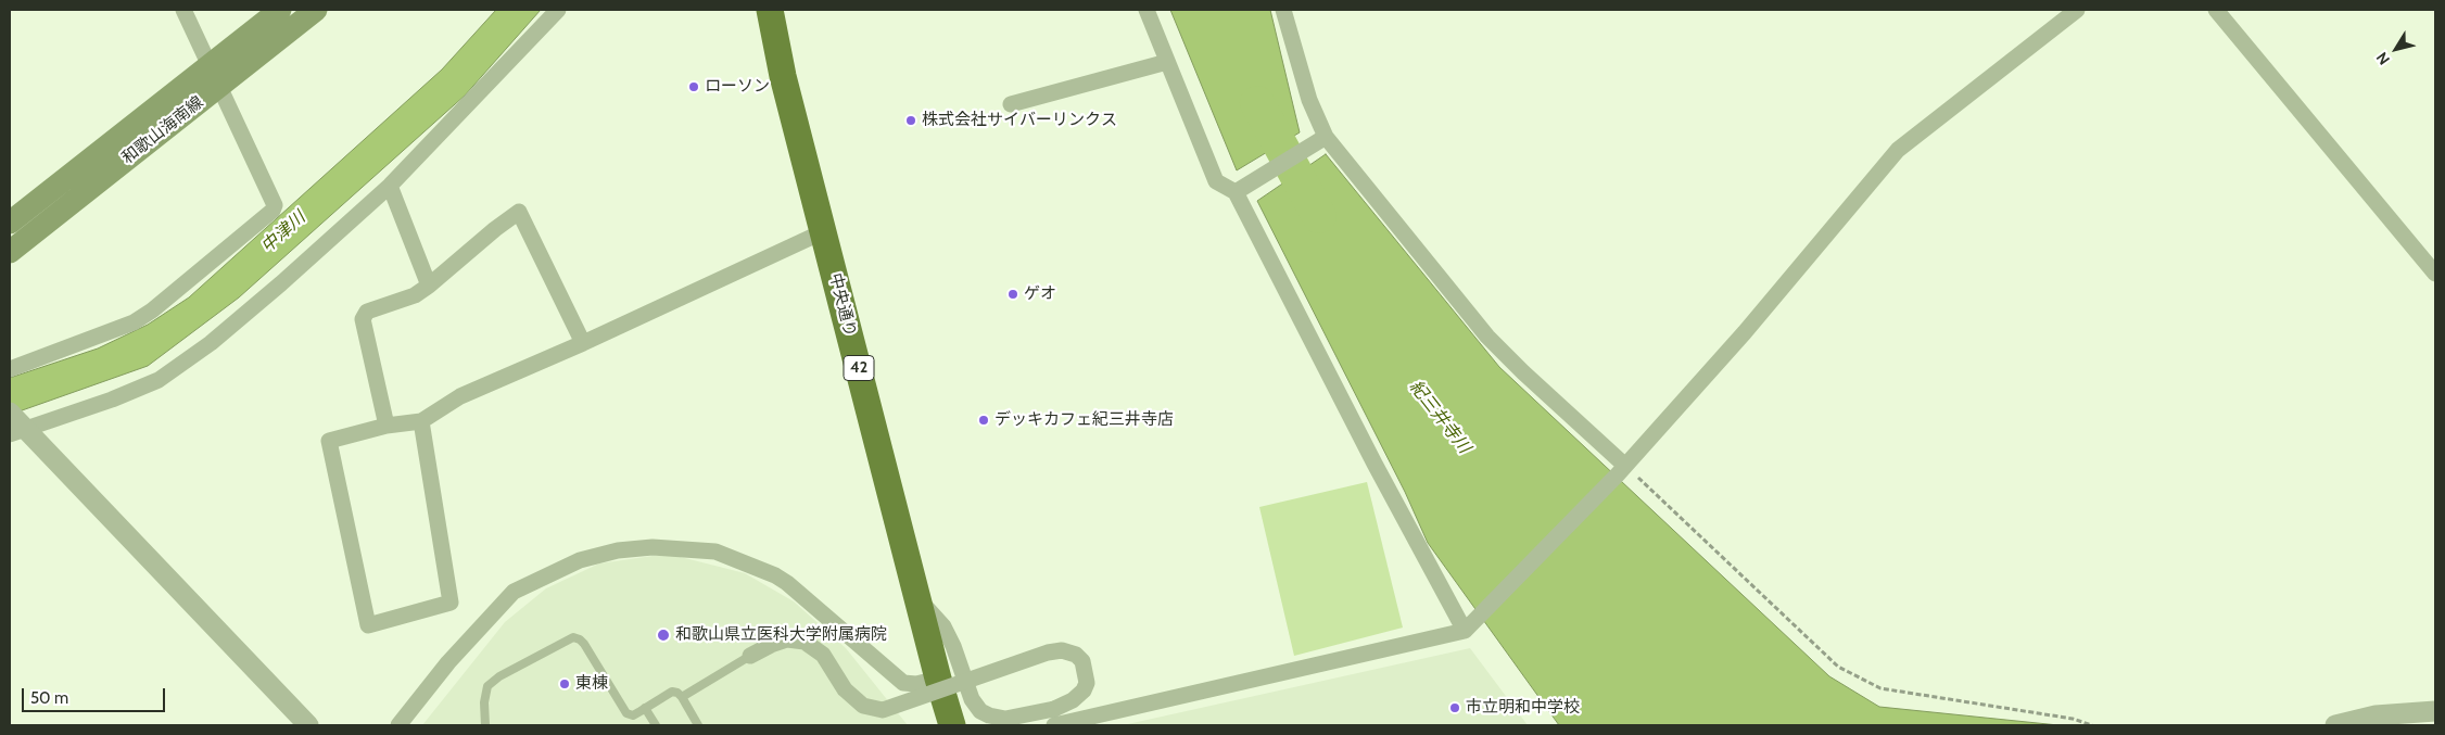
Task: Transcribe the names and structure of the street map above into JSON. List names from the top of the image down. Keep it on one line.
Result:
{"streets":{"highway":["中央通り","42"],"main road":["和歌山海南線"]},"water":["中津川","紀三井寺川"],"places":["ローソン","株式会社サイバーリンクス","ゲオ","デッキカフェ紀三井寺店","和歌山県立医科大学附属病院","東棟","市立明和中学校"],"scale_bar":"50 m","north":"bottom left"}
